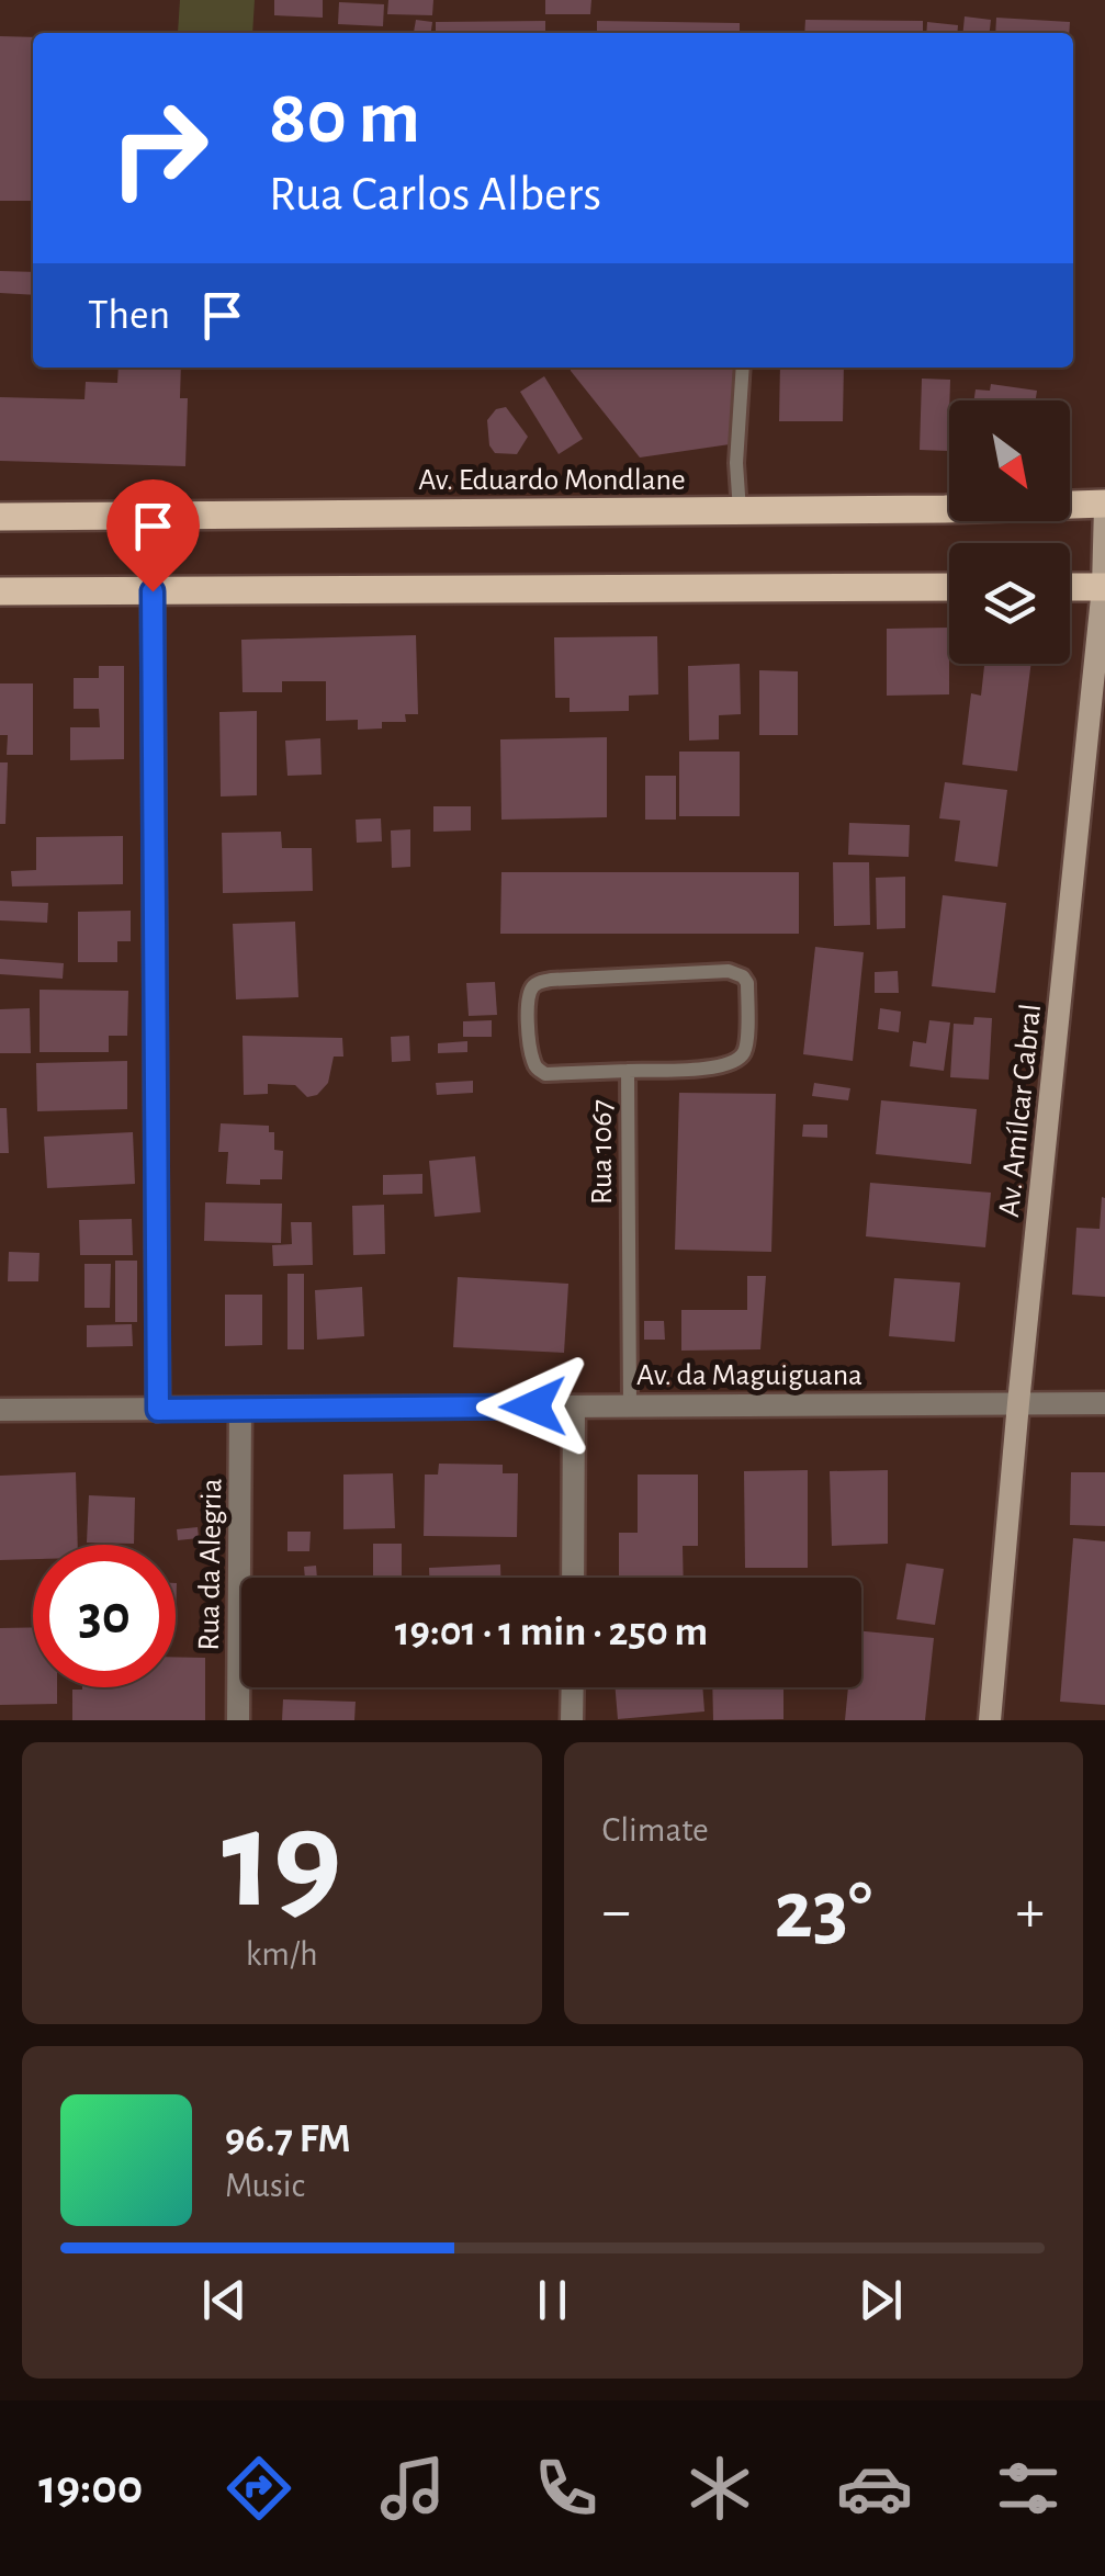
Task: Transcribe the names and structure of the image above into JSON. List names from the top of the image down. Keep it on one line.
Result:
{"streets":{"main road":["Av. Eduardo Mondlane"],"street":["Av. Amílcar Cabral","Av. da Maguiguana","Rua da Alegria"],"lane":["Rua 1067"]},"crossings":[["Av. Eduardo Mondlane","Av. Amílcar Cabral"],["Av. Amílcar Cabral","Av. da Maguiguana"],["Rua 1067","Av. da Maguiguana"],["Av. da Maguiguana","Rua da Alegria"]],"north":"bottom right","page":{"turn":["80 m","Rua Carlos Albers"],"then":"Then","limit":"30","trip":"19:01 · 1 min · 250 m","tile":[["19","km/h"],"Climate"],"heat":["−","23°","+"],"song":["96.7 FM","Music"],"tabs":"19:00"}}
